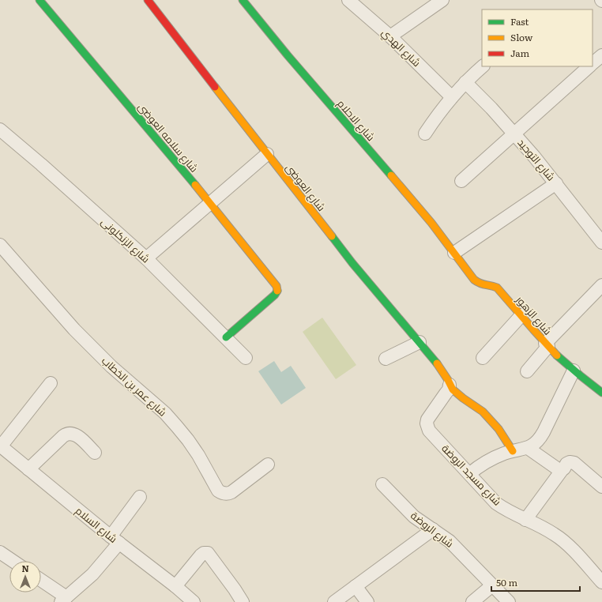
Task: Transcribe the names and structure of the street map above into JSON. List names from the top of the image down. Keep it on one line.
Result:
{"streets":{"street":["شارع الهدي","شارع الاحلام","شارع سلامه العوضى","شارع التوحيد","شارع العوضى","شارع الزنكلونى","شارع الزهور","شارع عمر بن الخطاب","شارع مسجد الروضة","شارع السلام","شارع الروضة"]},"crossings":[["شارع الاحلام","شارع الزهور"],["شارع سلامه العوضى","شارع الزنكلونى"],["شارع العوضى","شارع مسجد الروضة"]],"legend":["Fast","Slow","Jam"],"scale_bar":"50 m","north":"top"}
